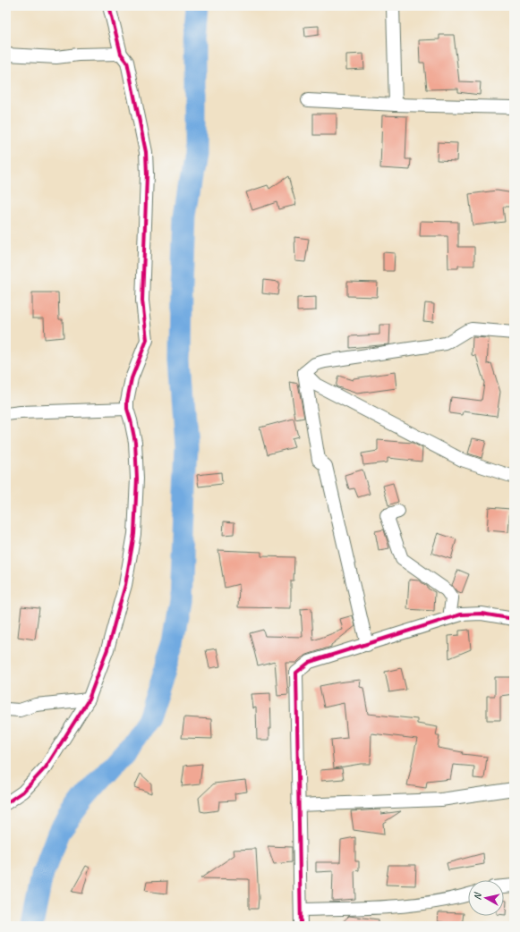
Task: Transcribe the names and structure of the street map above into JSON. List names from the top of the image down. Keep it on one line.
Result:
{"north":"left"}
